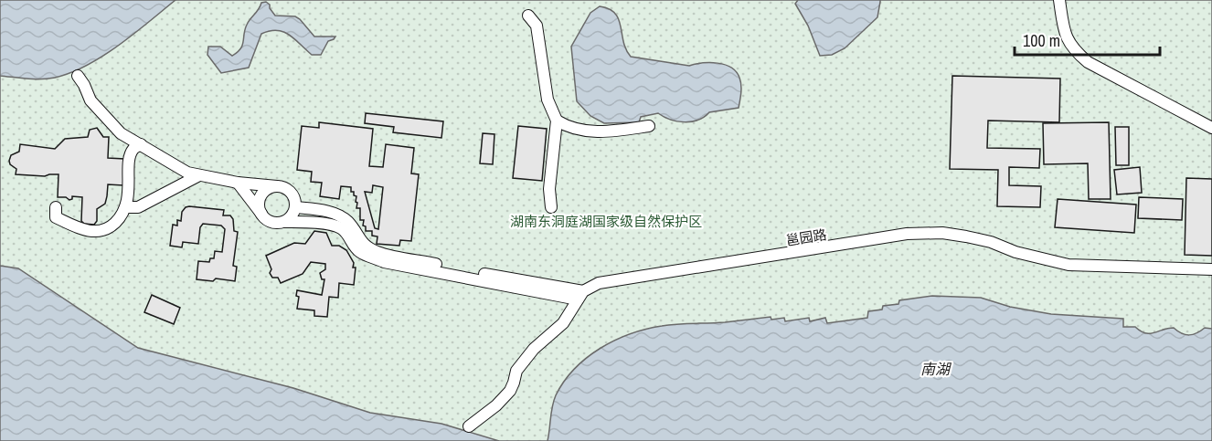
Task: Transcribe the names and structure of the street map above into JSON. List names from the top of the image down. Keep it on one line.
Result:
{"streets":{"street":["邕园路"]},"water":["南湖"],"parks":["湖南东洞庭湖国家级自然保护区"],"scale_bar":"100 m"}
